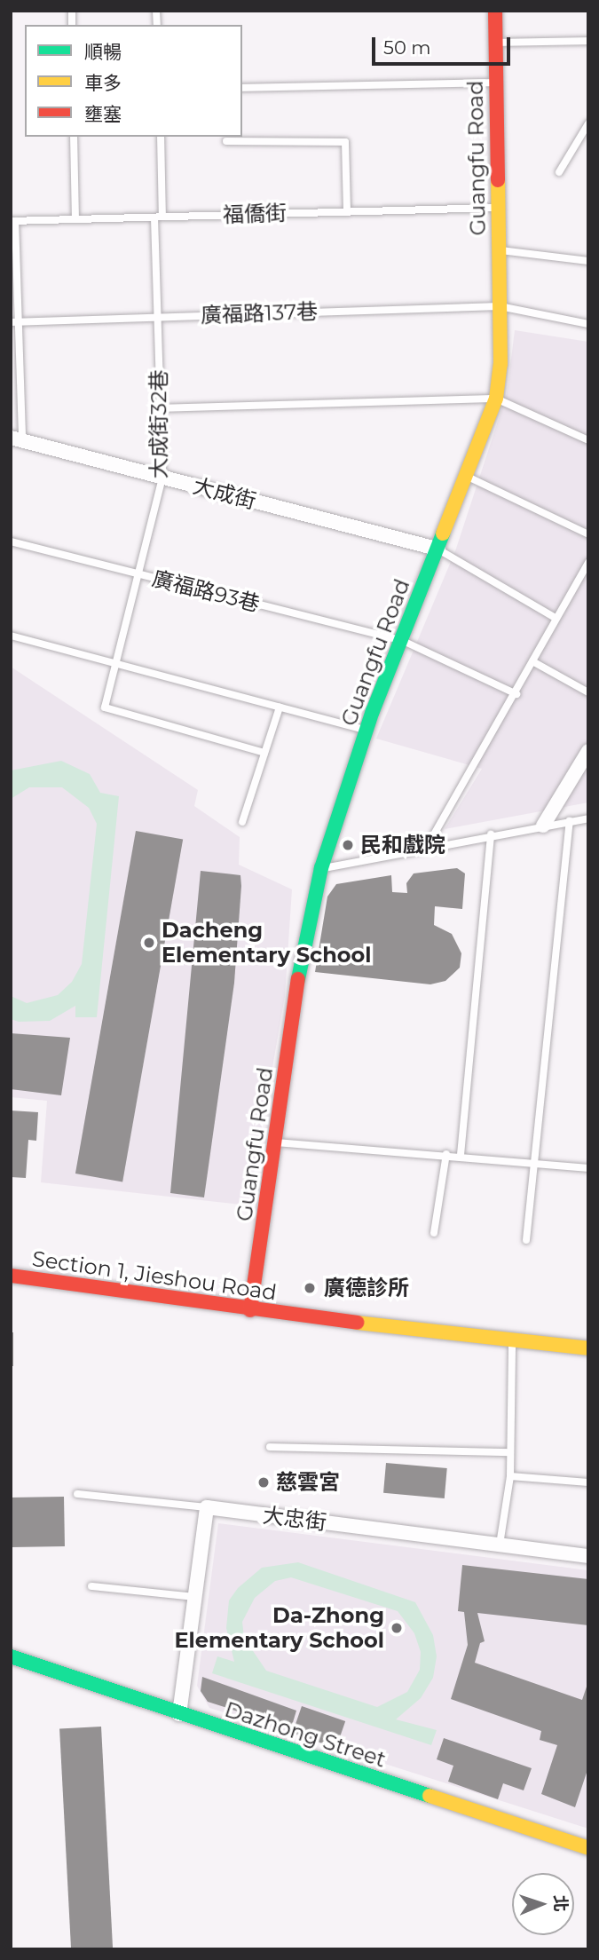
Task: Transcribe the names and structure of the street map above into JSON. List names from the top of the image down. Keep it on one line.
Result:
{"streets":{"street":["Guangfu Road","大成街","Section 1, Jieshou Road","大忠街","Dazhong Street"],"lane":["福僑街","廣福路137巷","大成街32巷","廣福路93巷"]},"crossings":[["Guangfu Road","福僑街"],["Guangfu Road","廣福路137巷"],["Guangfu Road","大成街"],["Guangfu Road","廣福路93巷"],["Guangfu Road","Section 1, Jieshou Road"],["福僑街","大成街32巷"],["廣福路137巷","大成街32巷"],["大成街32巷","大成街"],["大成街32巷","廣福路93巷"]],"places":["民和戲院","Dacheng Elementary School","廣德診所","慈雲宮","Da-Zhong Elementary School"],"legend":["順暢","車多","壅塞"],"scale_bar":"50 m","north":"right"}
